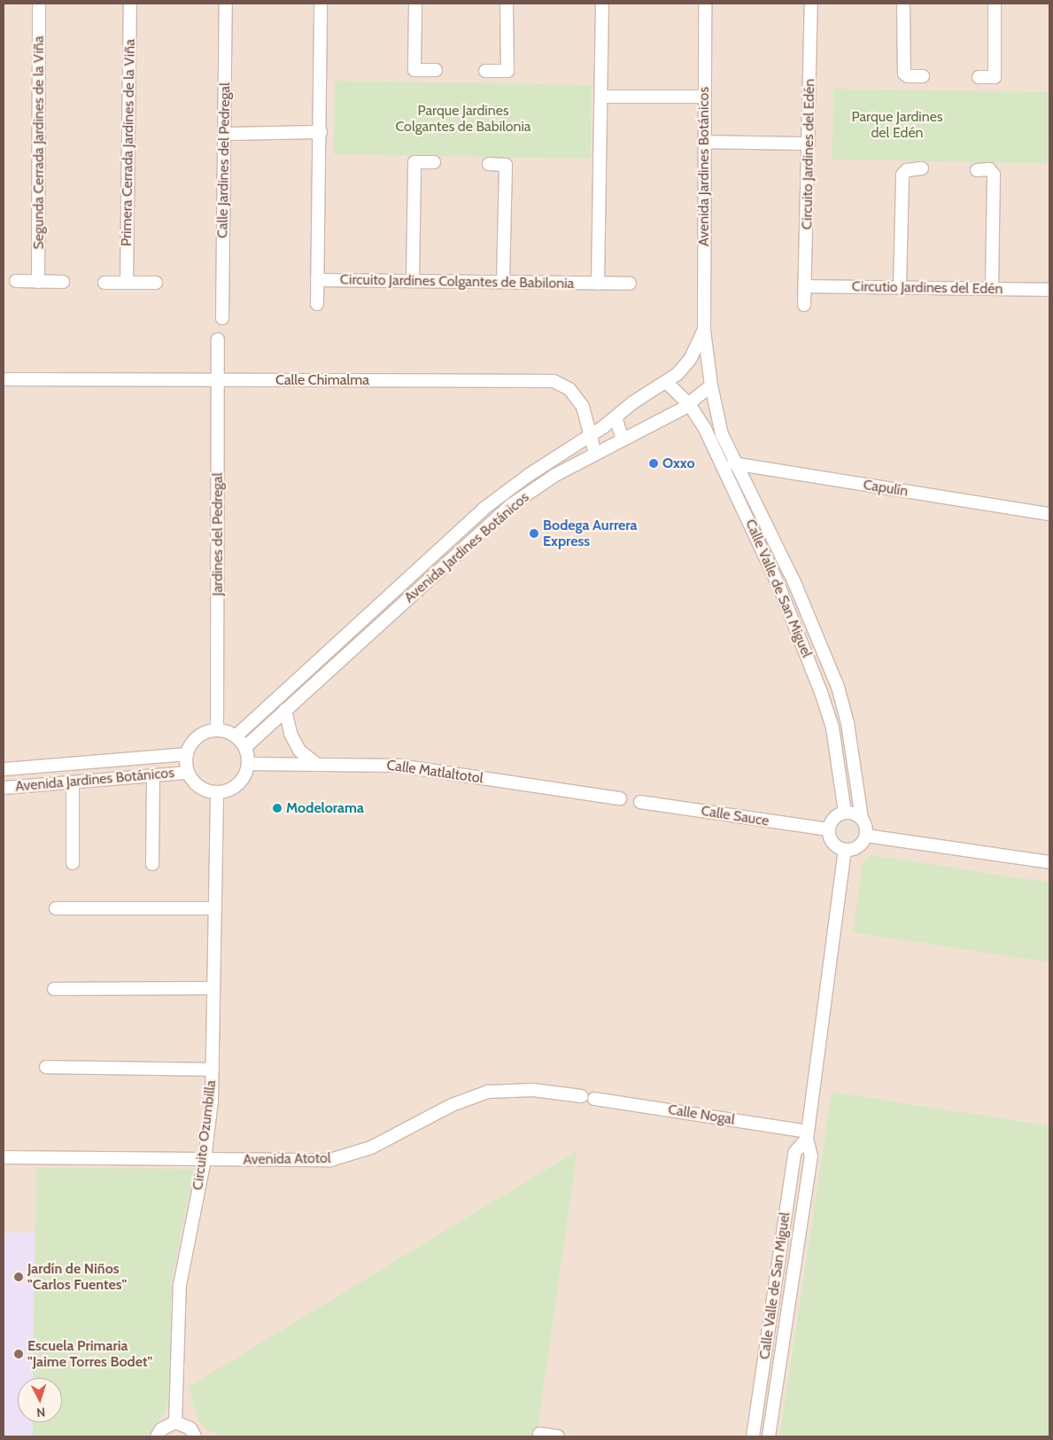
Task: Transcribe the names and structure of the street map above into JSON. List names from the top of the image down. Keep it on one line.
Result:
{"streets":{"street":["Segunda Cerrada Jardines de la Viña","Primera Cerrada Jardines de la Viña","Circuito Jardines del Edén","Calle Jardines del Pedregal","Avenida Jardines Botánicos","Circuito Jardines Colgantes de Babilonia","Circutio Jardines del Edén","Calle Chimalma","Capulín","Jardines del Pedregal","Calle Valle de San Miguel","Calle Matlaltotol","Calle Sauce","Calle Nogal","Circuito Ozumbilla","Avenida Atotol"]},"crossings":[["Circuito Jardines del Edén","Circutio Jardines del Edén"],["Avenida Jardines Botánicos","Calle Chimalma"],["Avenida Jardines Botánicos","Jardines del Pedregal"],["Avenida Jardines Botánicos","Calle Valle de San Miguel"],["Avenida Jardines Botánicos","Calle Matlaltotol"],["Avenida Jardines Botánicos","Circuito Ozumbilla"],["Calle Chimalma","Jardines del Pedregal"],["Capulín","Calle Valle de San Miguel"],["Jardines del Pedregal","Calle Matlaltotol"],["Jardines del Pedregal","Circuito Ozumbilla"],["Calle Valle de San Miguel","Calle Sauce"],["Calle Valle de San Miguel","Calle Nogal"],["Calle Matlaltotol","Circuito Ozumbilla"],["Circuito Ozumbilla","Avenida Atotol"]],"parks":["Parque Jardines Colgantes de Babilonia","Parque Jardines del Edén"],"places":["Oxxo","Bodega Aurrera Express","Modelorama","Jardín de Niños \"Carlos Fuentes\"","Escuela Primaria \"Jaime Torres Bodet\""],"north":"bottom"}
